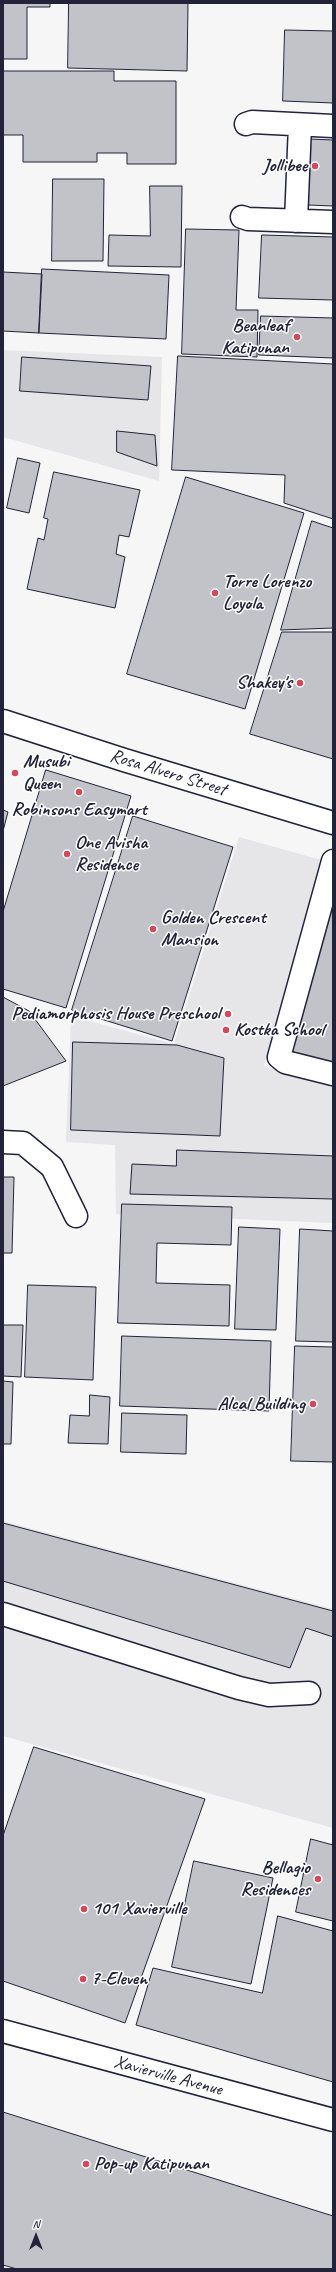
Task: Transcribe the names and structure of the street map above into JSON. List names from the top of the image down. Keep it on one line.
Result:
{"streets":{"street":["Rosa Alvero Street","Xavierville Avenue"]},"places":["Jollibee","Beanleaf Katipunan","Torre Lorenzo Loyola","Shakey's","Musubi Queen","Robinsons Easymart","One Avisha Residence","Golden Crescent Mansion","Pediamorphosis House Preschool","Kostka School","Alcal Building","Bellagio Residences","101 Xavierville","7-Eleven","Pop-up Katipunan"],"north":"top"}
